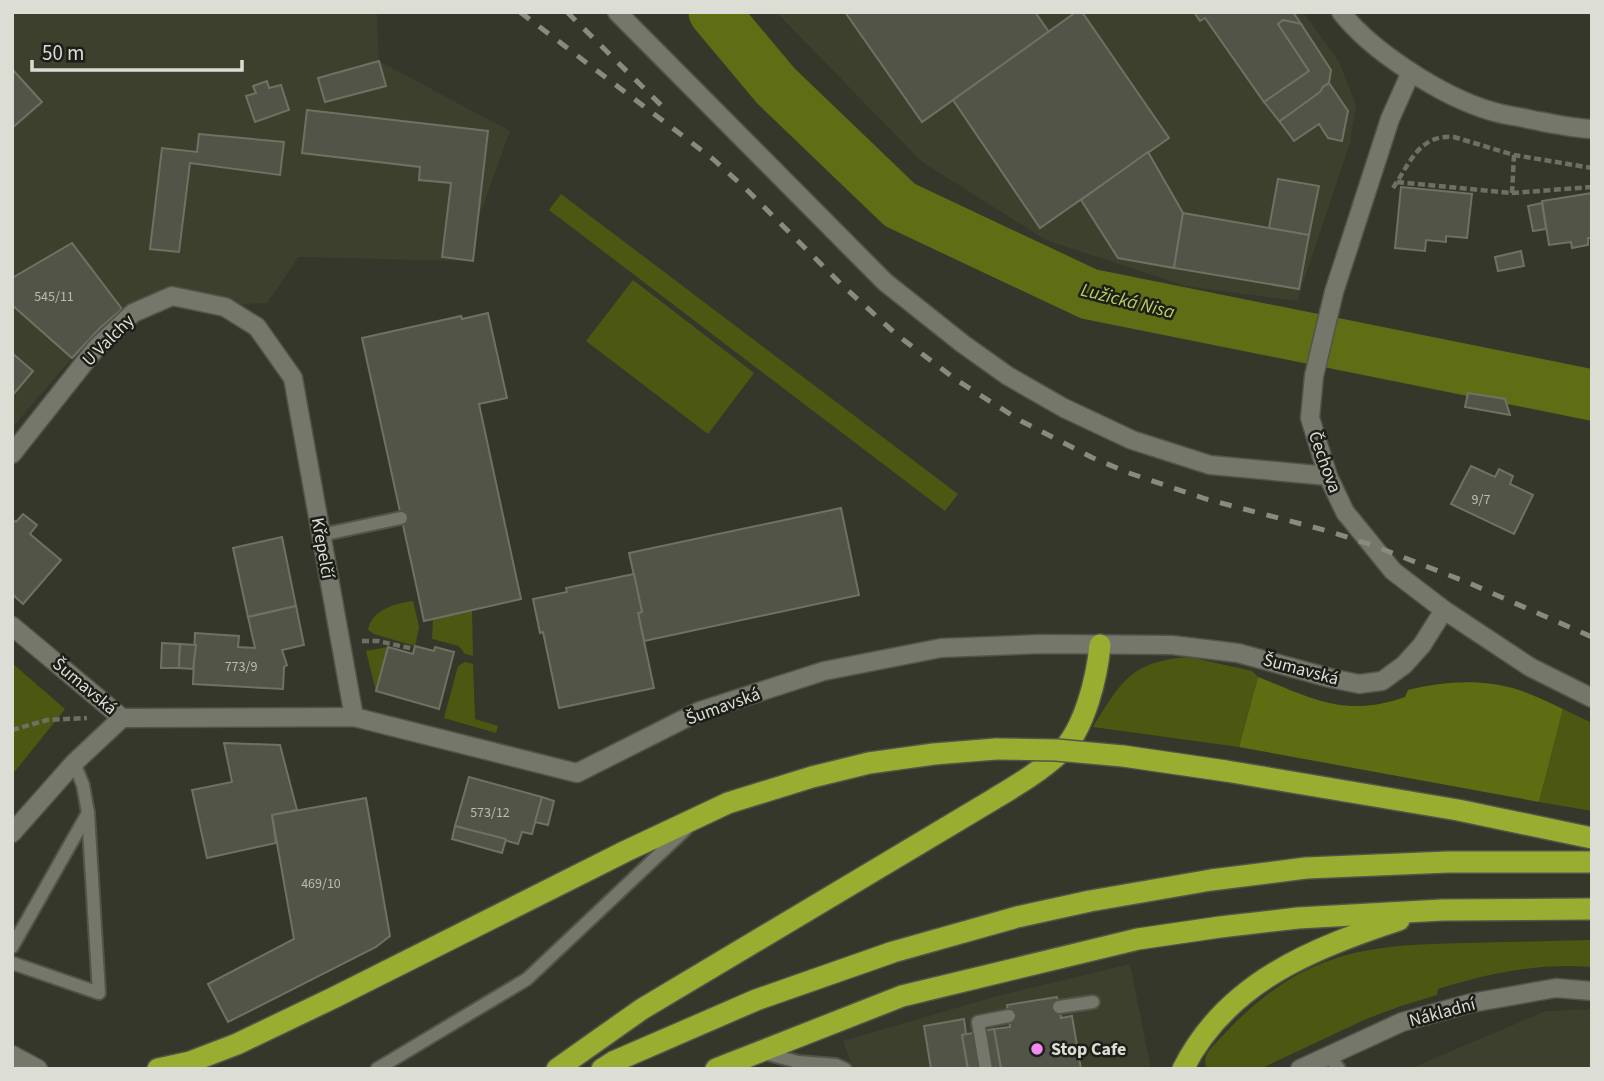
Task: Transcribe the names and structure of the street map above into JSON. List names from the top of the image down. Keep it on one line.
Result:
{"streets":{"street":["U Valchy","Čechova","Křepelčí","Šumavská","Nákladní"]},"crossings":[["U Valchy","Křepelčí"],["Čechova","Šumavská"],["Křepelčí","Šumavská"]],"water":["Lužická Nisa"],"places":["Stop Cafe"],"house_numbers":["545/11","9/7","773/9","573/12","469/10"],"scale_bar":"50 m"}
